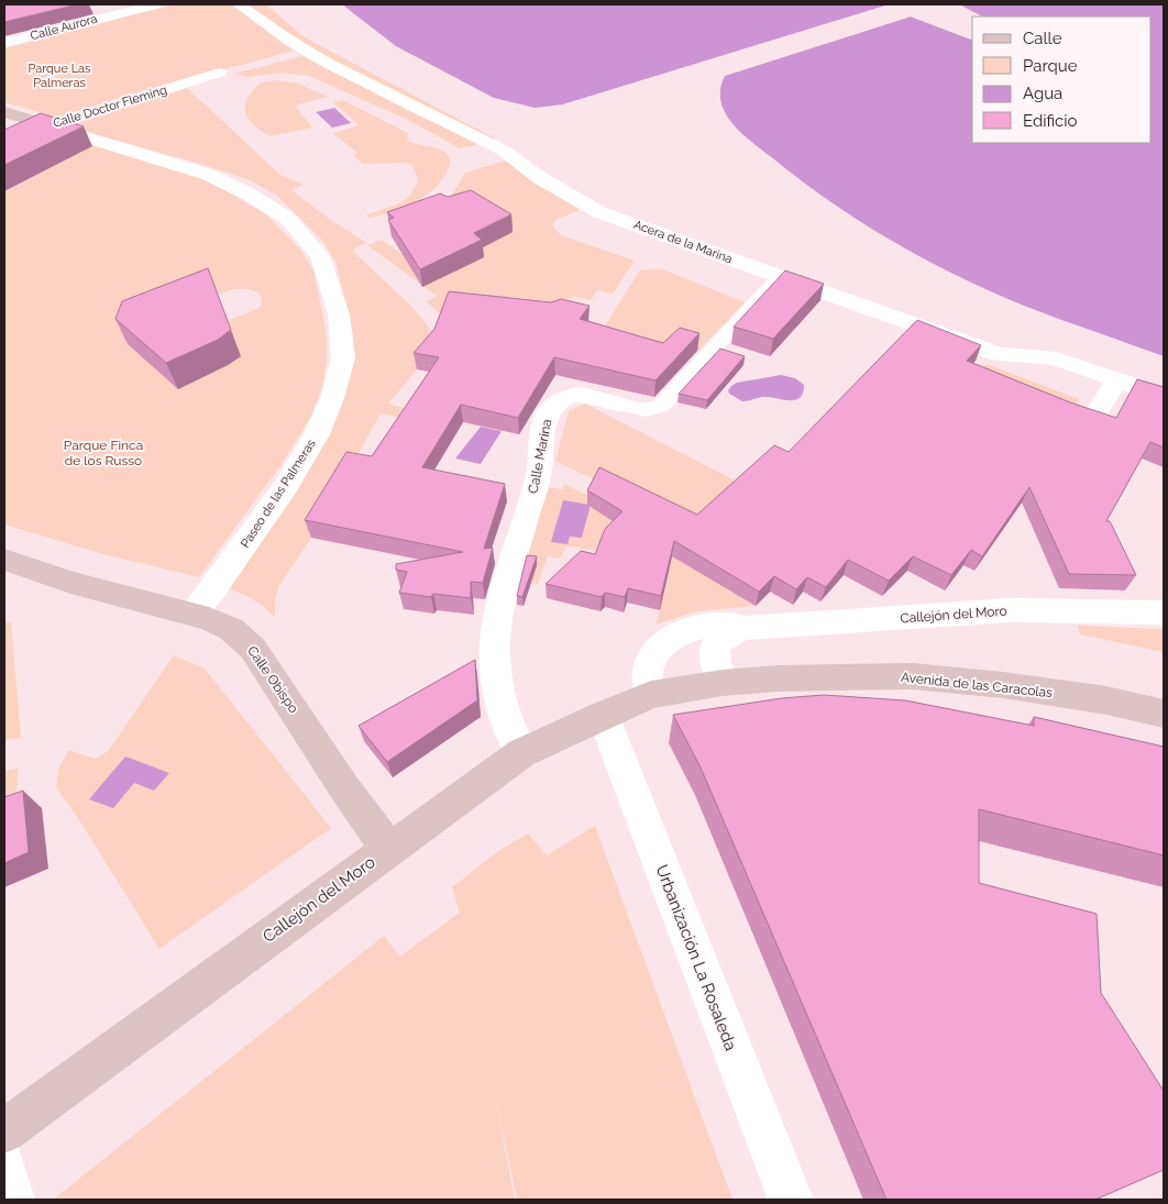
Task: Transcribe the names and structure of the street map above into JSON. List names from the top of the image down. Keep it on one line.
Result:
{"streets":{"street":["Calle Aurora","Calle Doctor Fleming","Acera de la Marina","Calle Marina","Paseo de las Palmeras","Callejón del Moro","Calle Obispo","Avenida de las Caracolas","Urbanización La Rosaleda"]},"crossings":[["Calle Doctor Fleming","Paseo de las Palmeras"],["Acera de la Marina","Calle Marina"],["Calle Marina","Callejón del Moro"],["Paseo de las Palmeras","Calle Obispo"],["Callejón del Moro","Calle Obispo"],["Callejón del Moro","Avenida de las Caracolas"],["Callejón del Moro","Urbanización La Rosaleda"]],"parks":["Parque Las Palmeras","Parque Finca de los Russo"],"legend":["Calle","Parque","Agua","Edificio"]}
